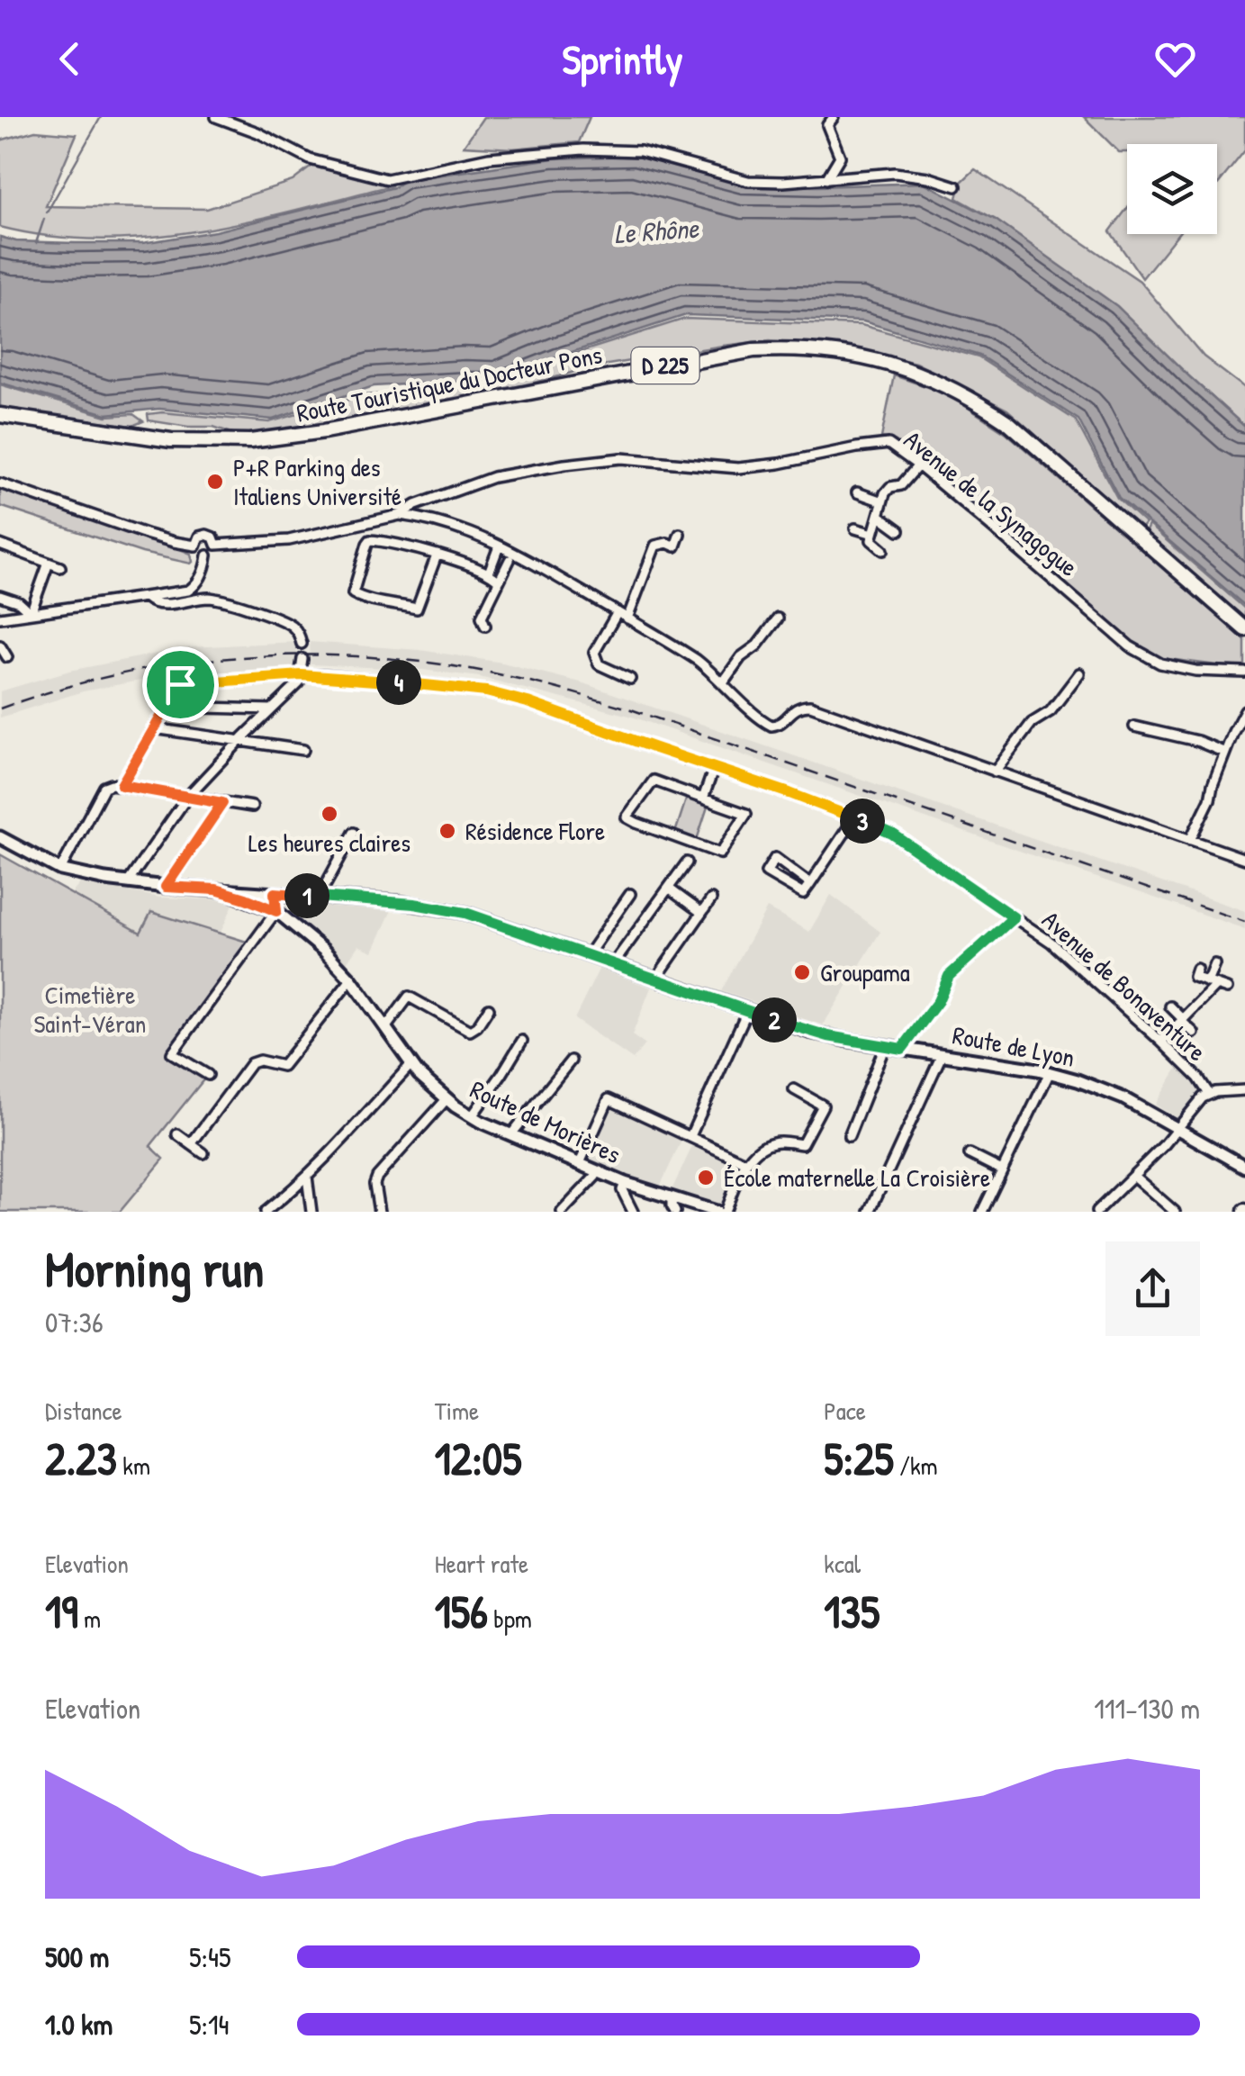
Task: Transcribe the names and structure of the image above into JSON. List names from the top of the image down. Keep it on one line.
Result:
{"streets":{"highway":["D 225","Route Touristique du Docteur Pons"],"main road":["Route de Lyon","Route de Morières"],"street":["Avenue de la Synagogue","Avenue de Bonaventure"]},"crossings":[["Route de Lyon","Route de Morières"]],"water":["Le Rhône"],"parks":["Cimetière Saint-Véran"],"places":["P+R Parking des Italiens Université","Les heures claires","Résidence Flore","Groupama","École maternelle La Croisière"],"page":{"header":"Sprintly","pins":["4","3","1","2"],"heading":["Morning run","07:36"],"stats":[["Distance","2.23 km"],["Time","12:05"],["Pace","5:25 /km"],["Elevation","19 m"],["Heart rate","156 bpm"],["kcal","135"]],"chart":["Elevation","111–130 m"],"list":[{"name":"500 m","note":"5:45"},{"name":"1.0 km","note":"5:14"}]}}
